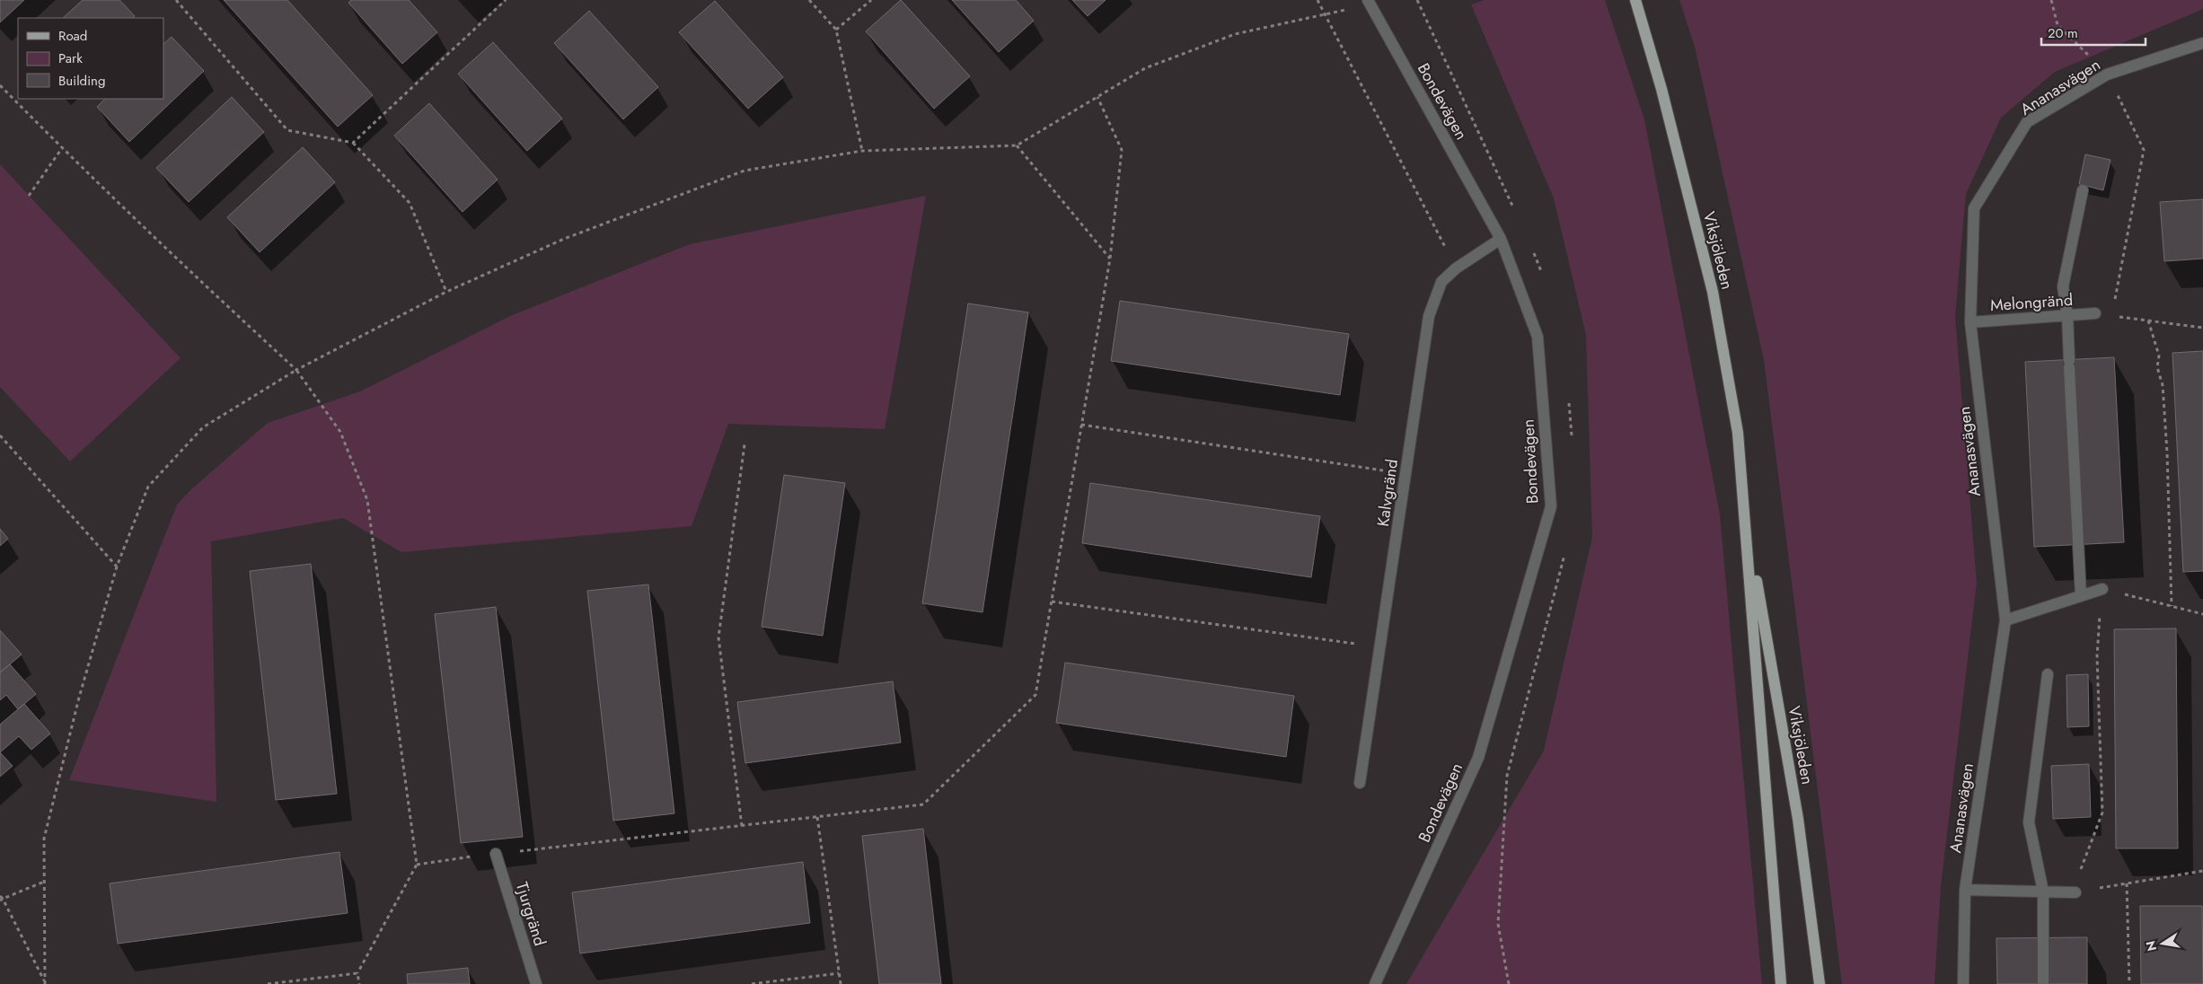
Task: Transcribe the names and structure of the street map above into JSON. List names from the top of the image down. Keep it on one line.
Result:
{"streets":{"main road":["Viksjöleden"],"street":["Ananasvägen","Bondevägen","Melongränd","Kalvgränd","Tjurgränd"]},"crossings":[["Ananasvägen","Melongränd"],["Bondevägen","Kalvgränd"]],"legend":["Road","Park","Building"],"scale_bar":"20 m","north":"left"}
